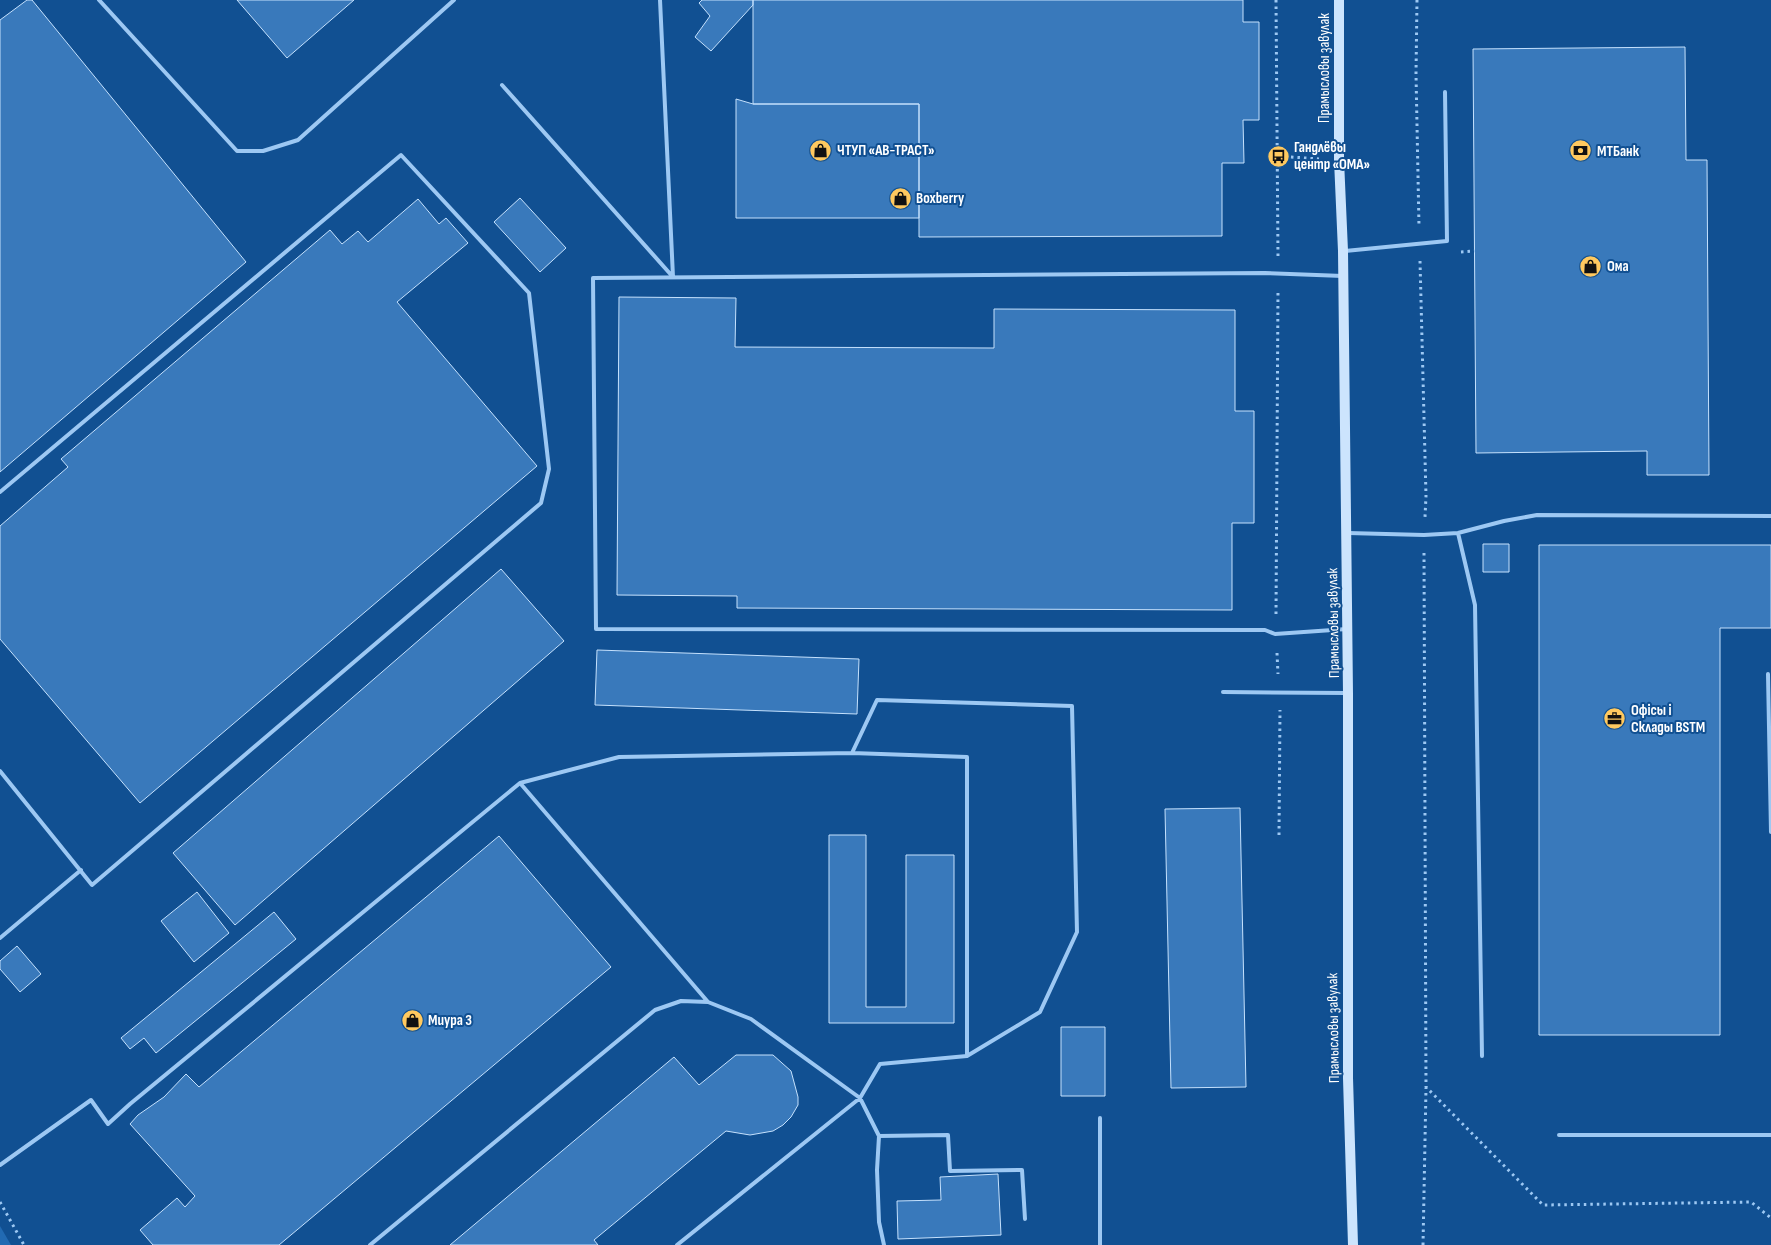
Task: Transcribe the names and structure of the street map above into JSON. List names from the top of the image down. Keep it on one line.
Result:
{"streets":{"street":["Прамысловы завулак"]},"places":{"shop":["ЧТУП «АВ-ТРАСТ»","Boxberry","Ома","Миура 3"],"bank":["МТБанк"],"bus stop":["Гандлёвы центр «ОМА»"],"office":["Офісы і Склады BSTM"]}}
